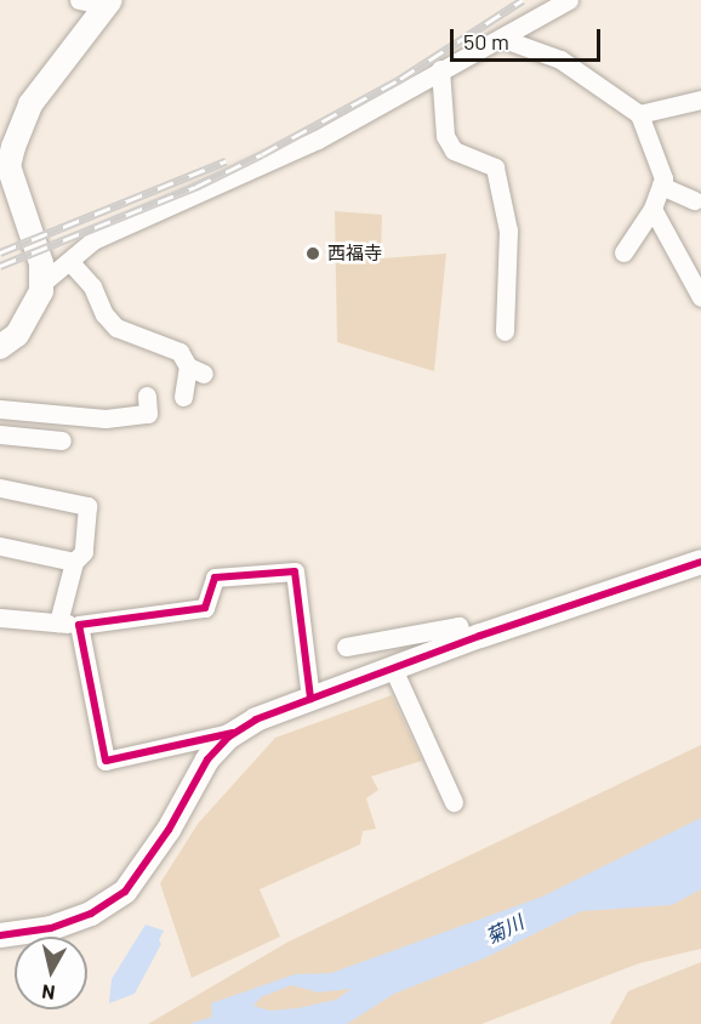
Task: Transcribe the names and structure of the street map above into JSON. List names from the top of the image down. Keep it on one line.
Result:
{"water":["菊川"],"places":["西福寺"],"scale_bar":"50 m","north":"bottom"}
